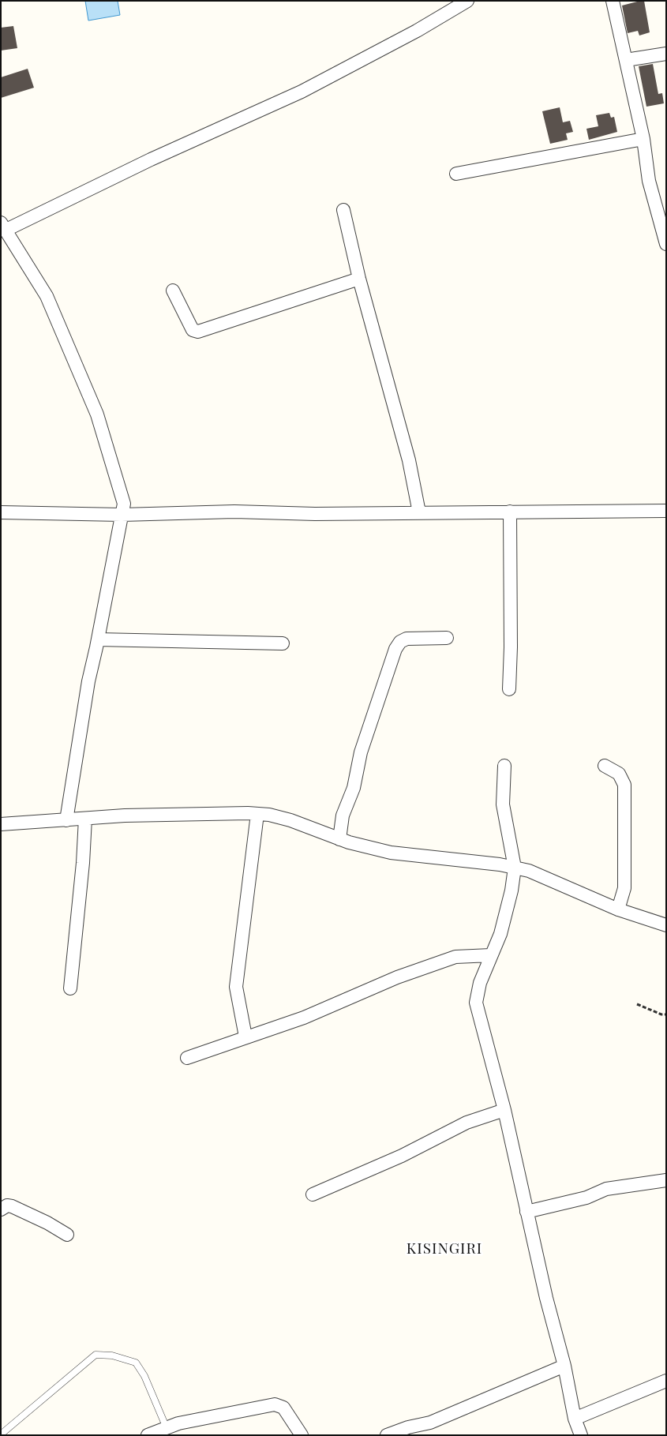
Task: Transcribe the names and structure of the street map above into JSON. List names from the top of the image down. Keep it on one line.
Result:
{"districts":["KISINGIRI"]}
